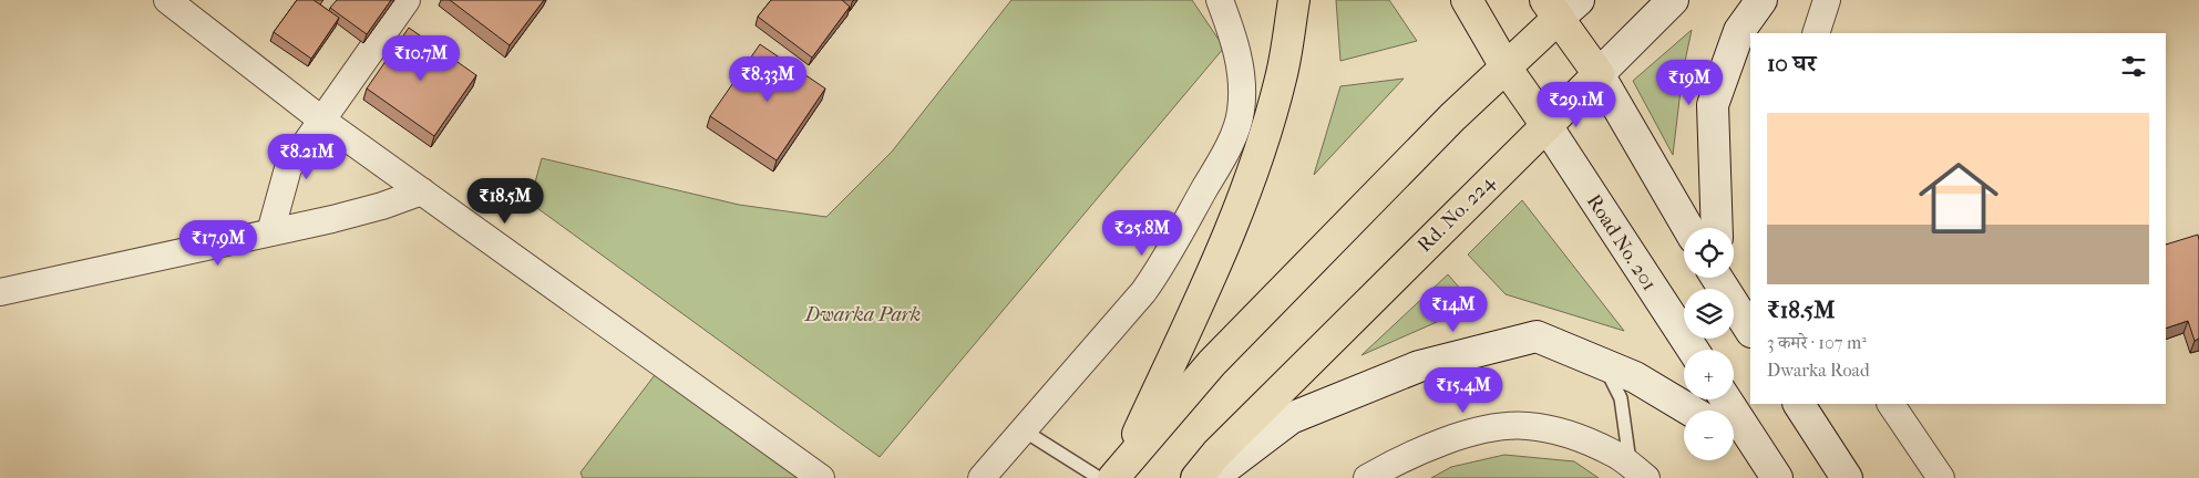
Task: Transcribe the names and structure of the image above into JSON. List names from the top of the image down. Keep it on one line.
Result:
{"streets":{"main road":["Rd. No. 224","Road No. 201"]},"crossings":[["Rd. No. 224","Road No. 201"]],"parks":["Dwarka Park"],"page":{"heading":"10 घर","price":["₹10.7M","₹8.33M","₹19M","₹29.1M","₹8.21M","₹18.5M","₹25.8M","₹17.9M","₹14M","₹15.4M"],"list":[{"name":"₹18.5M","note":"3 कमरे · 107 m² · Dwarka Road"}],"map_buttons":["+","−"]}}
